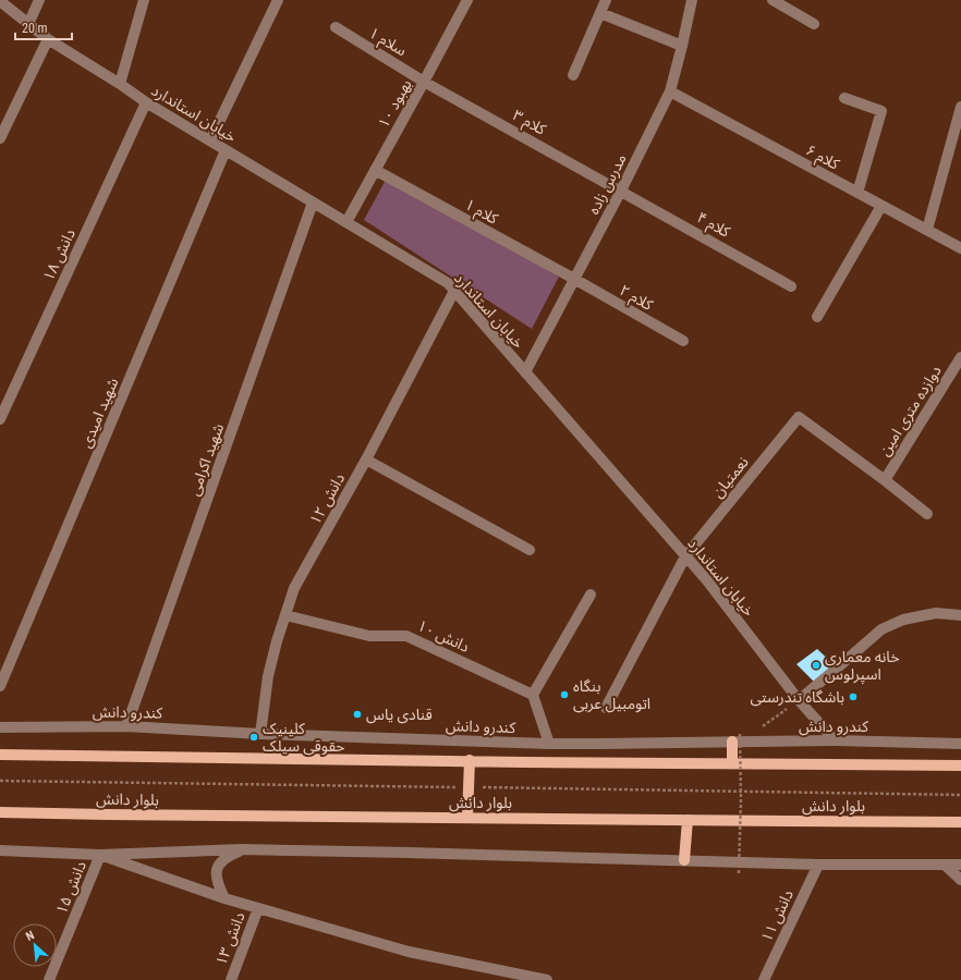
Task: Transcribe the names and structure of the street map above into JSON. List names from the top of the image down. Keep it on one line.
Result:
{"streets":{"main road":["بلوار دانش"],"street":["سلام ۱","بهبود ۱۰","خیابان استاندارد","کلام ۳","کلام ۶","مدرس زاده","کلام ۱","کلام ۴","دانش ۱۸","کلام ۲","دوازده متری امین","شهید امیدی","شهید اکرامی","نعمتیان","دانش ۱۲","دانش ۱۰","کندرو دانش","دانش ۱۵","دانش ۱۱","دانش ۱۳"]},"crossings":[["سلام ۱","بهبود ۱۰"],["سلام ۱","کلام ۳"],["بهبود ۱۰","خیابان استاندارد"],["بهبود ۱۰","کلام ۳"],["بهبود ۱۰","کلام ۱"],["خیابان استاندارد","مدرس زاده"],["خیابان استاندارد","دانش ۱۸"],["خیابان استاندارد","شهید امیدی"],["خیابان استاندارد","شهید اکرامی"],["خیابان استاندارد","نعمتیان"],["خیابان استاندارد","دانش ۱۲"],["خیابان استاندارد","کندرو دانش"],["کلام ۳","مدرس زاده"],["کلام ۳","کلام ۴"],["کلام ۶","مدرس زاده"],["مدرس زاده","کلام ۱"],["مدرس زاده","کلام ۴"],["مدرس زاده","کلام ۲"],["کلام ۱","کلام ۲"],["دوازده متری امین","نعمتیان"],["شهید اکرامی","کندرو دانش"],["دانش ۱۲","دانش ۱۰"],["دانش ۱۲","کندرو دانش"]],"places":["خانه معماری اسپرلوس","بنگاه اتومبیل عربی","باشگاه تندرستی","قنادی یاس","کلینیک حقوقی سیلک"],"scale_bar":"20 m","north":"top left"}
